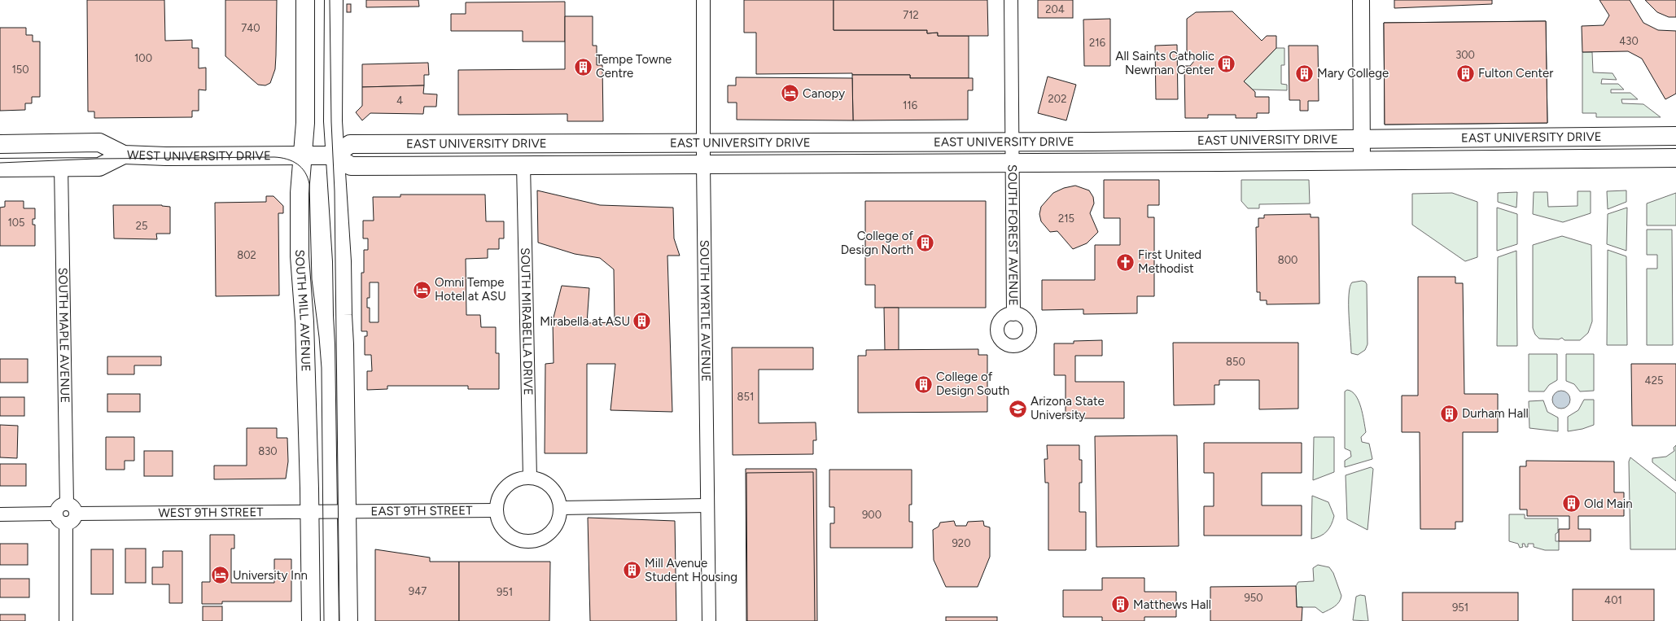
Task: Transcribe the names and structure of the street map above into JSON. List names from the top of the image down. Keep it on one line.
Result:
{"streets":{"main road":["EAST UNIVERSITY DRIVE","WEST UNIVERSITY DRIVE","SOUTH MILL AVENUE"],"street":["SOUTH FOREST AVENUE","SOUTH MYRTLE AVENUE","SOUTH MIRABELLA DRIVE","SOUTH MAPLE AVENUE","EAST 9TH STREET","WEST 9TH STREET"]},"crossings":[["EAST UNIVERSITY DRIVE","SOUTH FOREST AVENUE"],["EAST UNIVERSITY DRIVE","SOUTH MYRTLE AVENUE"],["EAST UNIVERSITY DRIVE","SOUTH MIRABELLA DRIVE"],["WEST UNIVERSITY DRIVE","SOUTH MILL AVENUE"],["SOUTH MILL AVENUE","WEST 9TH STREET"],["SOUTH MIRABELLA DRIVE","EAST 9TH STREET"],["SOUTH MAPLE AVENUE","WEST 9TH STREET"],["EAST 9TH STREET","WEST 9TH STREET"]],"places":{"building":["All Saints Catholic Newman Center","Tempe Towne Centre","Mary College","Fulton Center","College of Design North","Mirabella at ASU","College of Design South","Durham Hall","Old Main","Mill Avenue Student Housing","Matthews Hall"],"hotel":["Canopy","Omni Tempe Hotel at ASU","University Inn"],"church":["First United Methodist"],"school or university":["Arizona State University"]},"house_numbers":["204","712","740","430","216","300","100","150","202","4","116","215","105","25","802","800","850","425","851","830","900","920","947","951","950","401","951"]}
